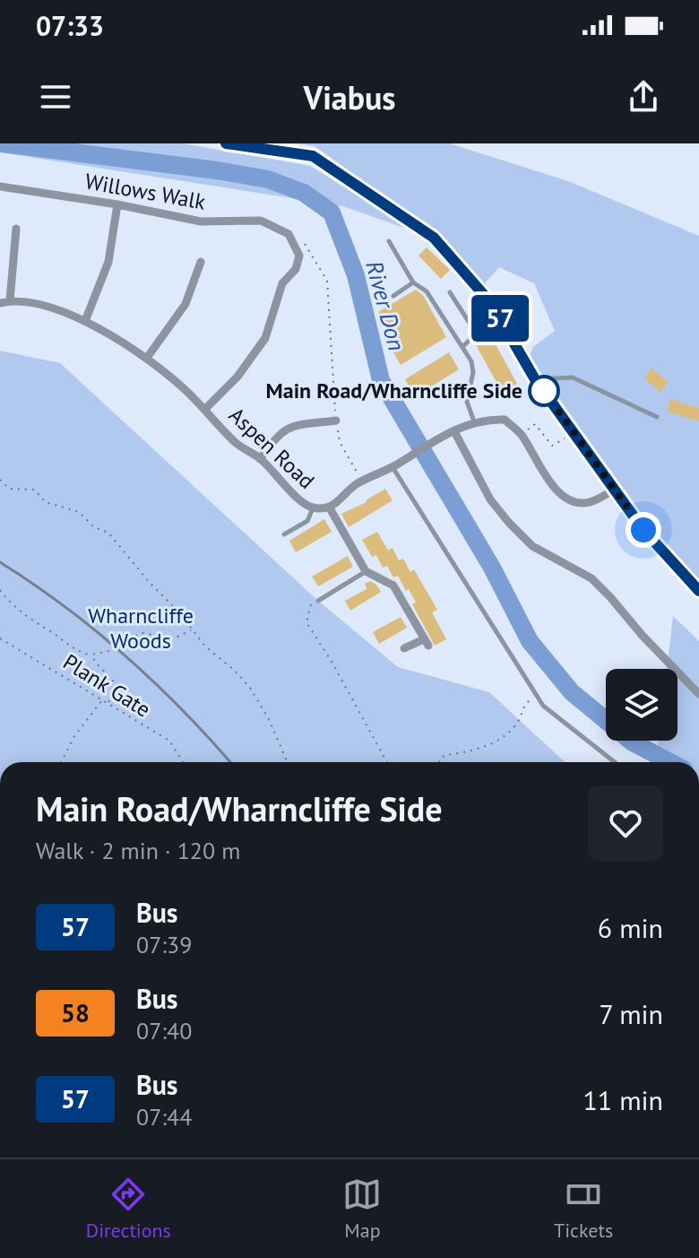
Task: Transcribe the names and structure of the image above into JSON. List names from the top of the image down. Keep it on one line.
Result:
{"streets":{"street":["Willows Walk","Aspen Road"],"path":["Plank Gate"]},"water":["River Don"],"parks":["Wharncliffe Woods"],"places":["Main Road/Wharncliffe Side"],"lines":["bus line 57"],"page":{"status":"07:33","header":"Viabus","on_map":"57","heading":["Main Road/Wharncliffe Side","Walk · 2 min · 120 m"],"list":[{"mark":"57","name":"Bus","note":"07:39","value":"6 min"},{"mark":"58","name":"Bus","note":"07:40","value":"7 min"},{"mark":"57","name":"Bus","note":"07:44","value":"11 min"}],"tabs":["Directions","Map","Tickets"]}}
